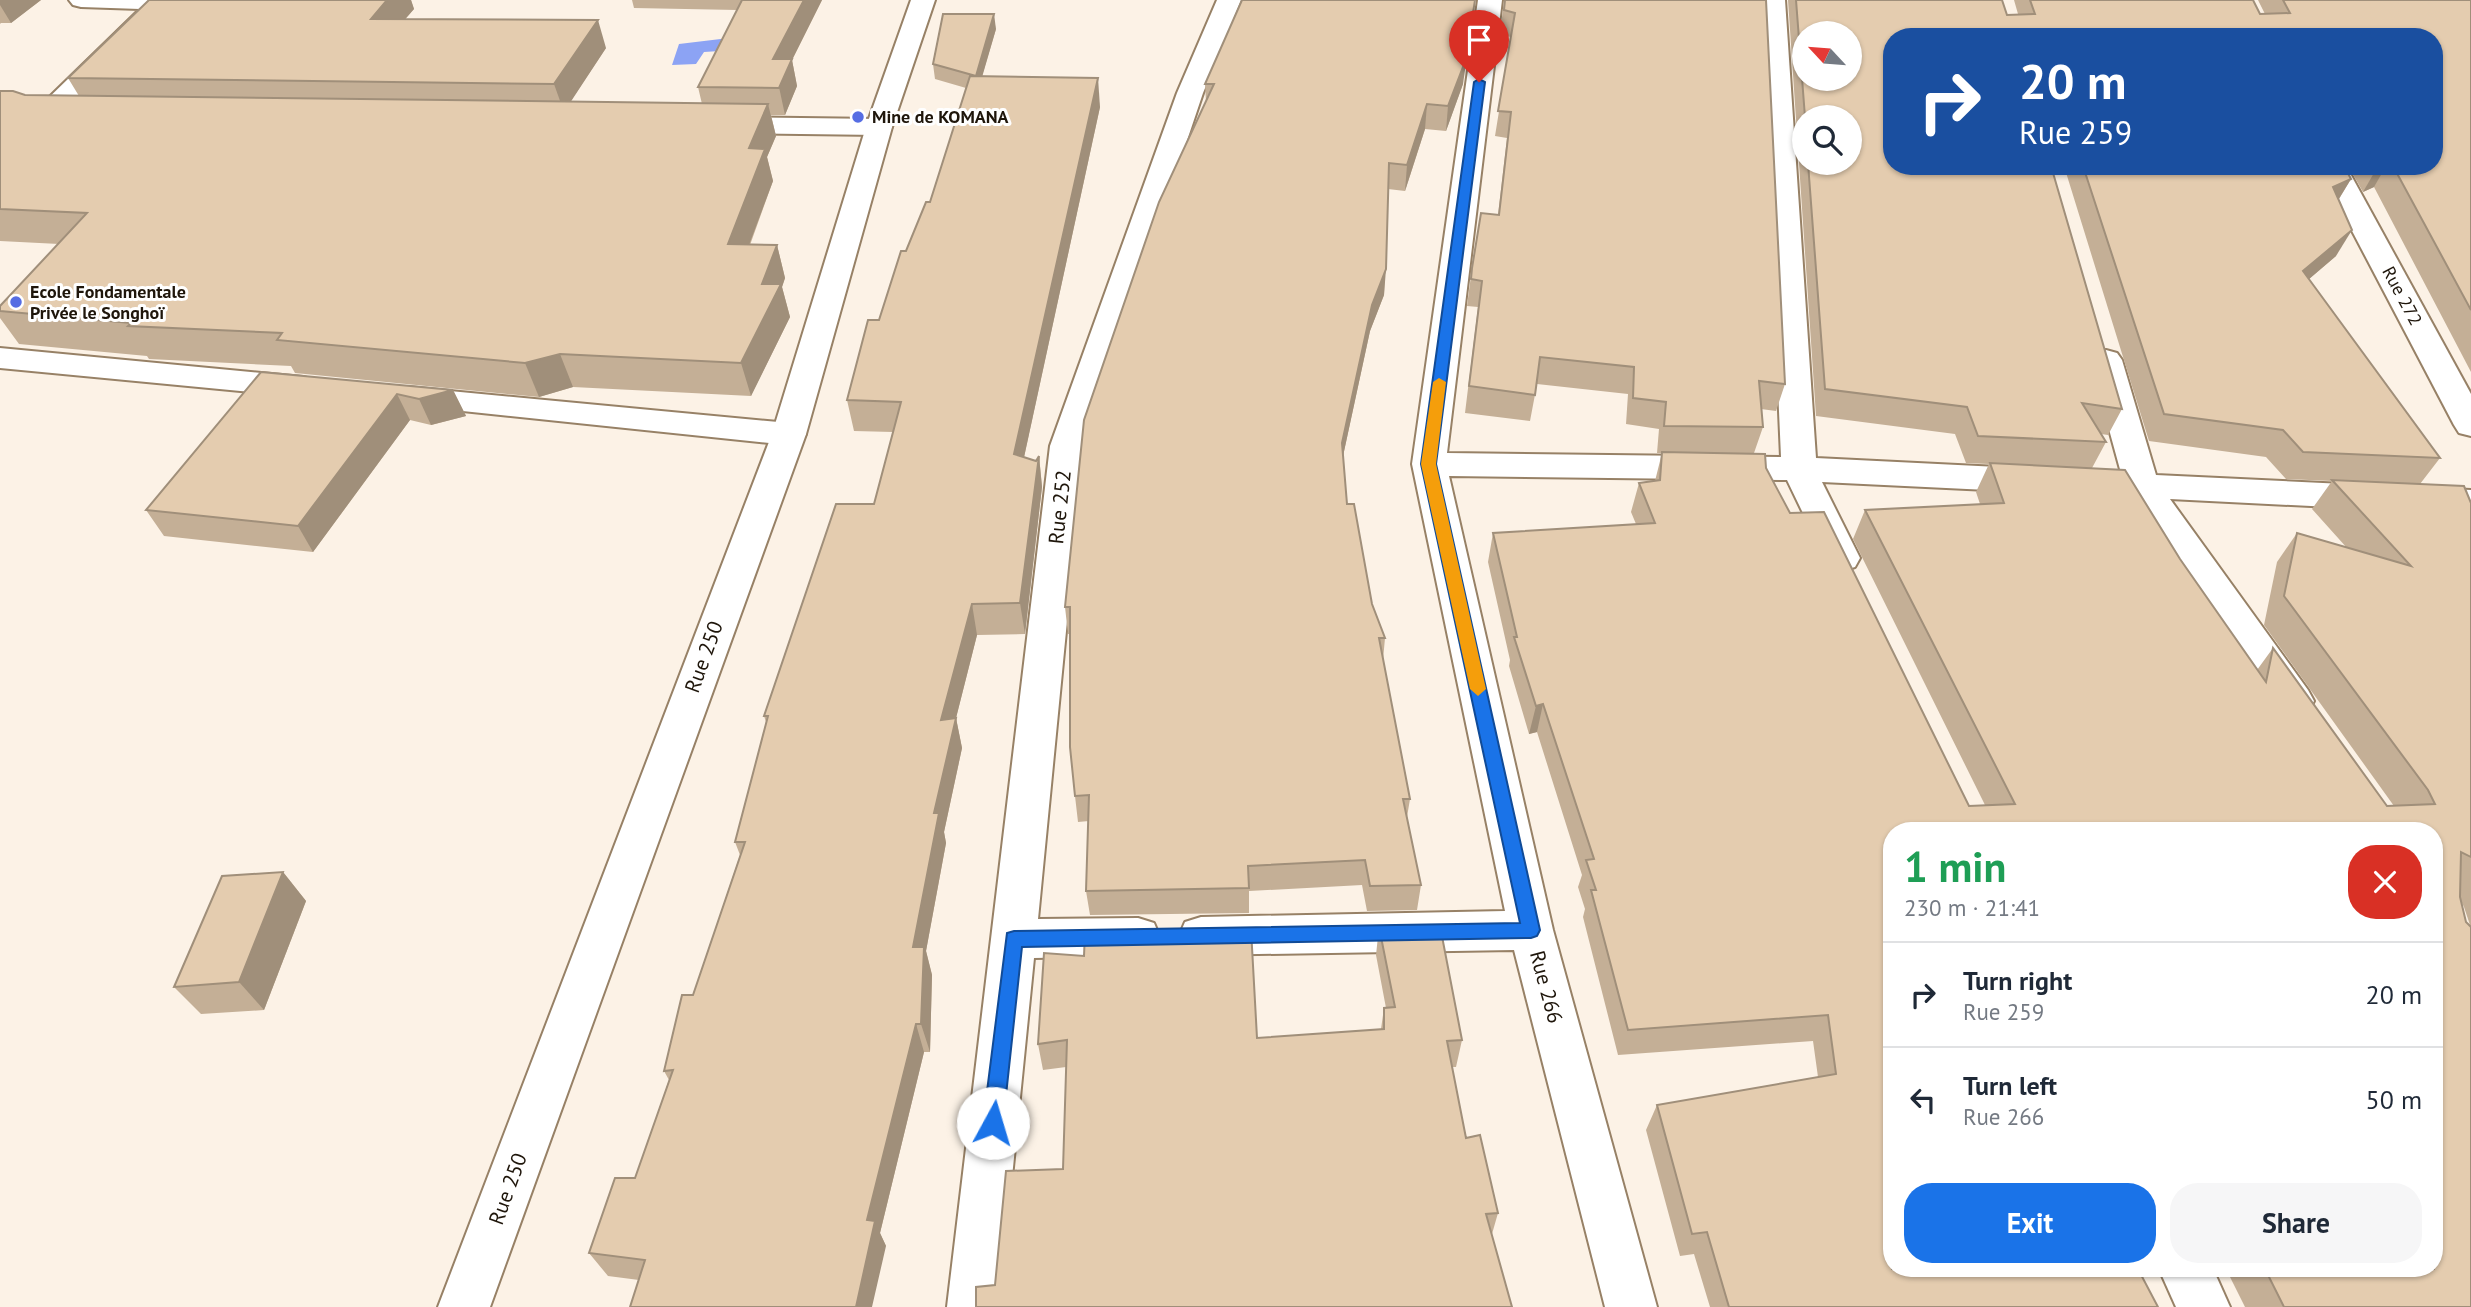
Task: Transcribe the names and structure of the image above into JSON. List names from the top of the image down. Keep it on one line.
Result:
{"streets":{"street":["Rue 272","Rue 252","Rue 250","Rue 266"]},"places":["Mine de KOMANA","Ecole Fondamentale Privée le Songhoï"],"north":"top left","page":{"turn":["20 m","Rue 259"],"heading":["1 min","230 m · 21:41"],"list":[{"name":"Turn right","note":"Rue 259","value":"20 m"},{"name":"Turn left","note":"Rue 266","value":"50 m"}],"buttons":["Exit","Share"]}}
